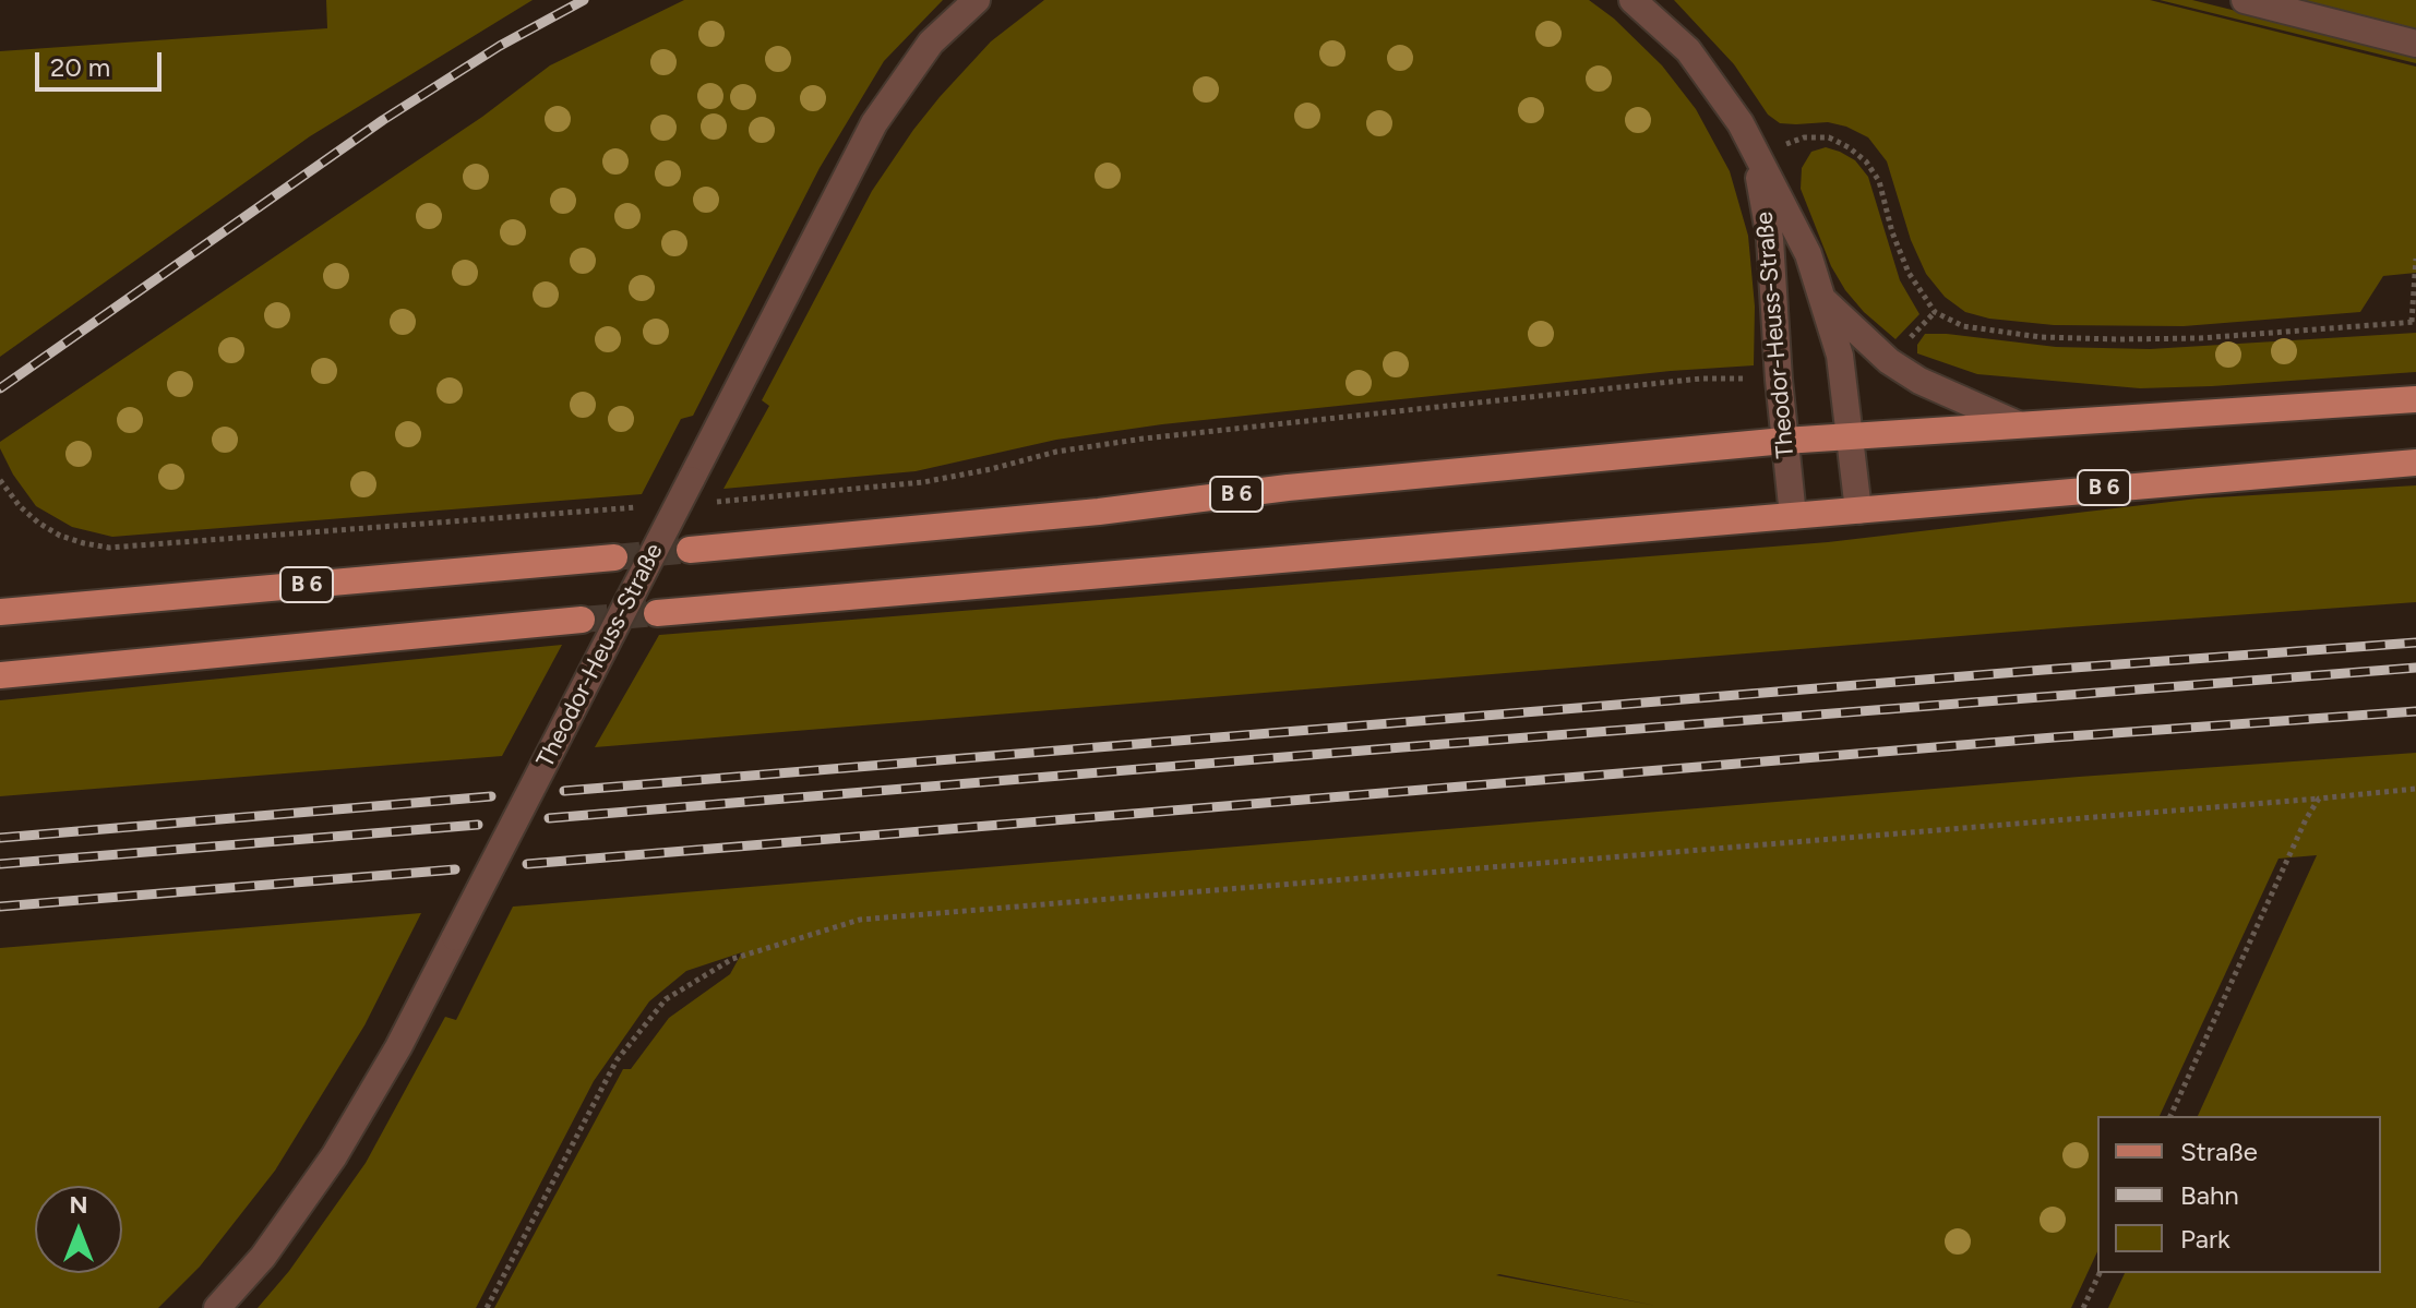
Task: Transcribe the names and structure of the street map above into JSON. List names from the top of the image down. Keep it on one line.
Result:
{"streets":{"main road":["B 6"],"street":["Theodor-Heuss-Straße"]},"crossings":[["Theodor-Heuss-Straße","B 6"]],"legend":["Straße","Bahn","Park"],"scale_bar":"20 m","north":"top"}
